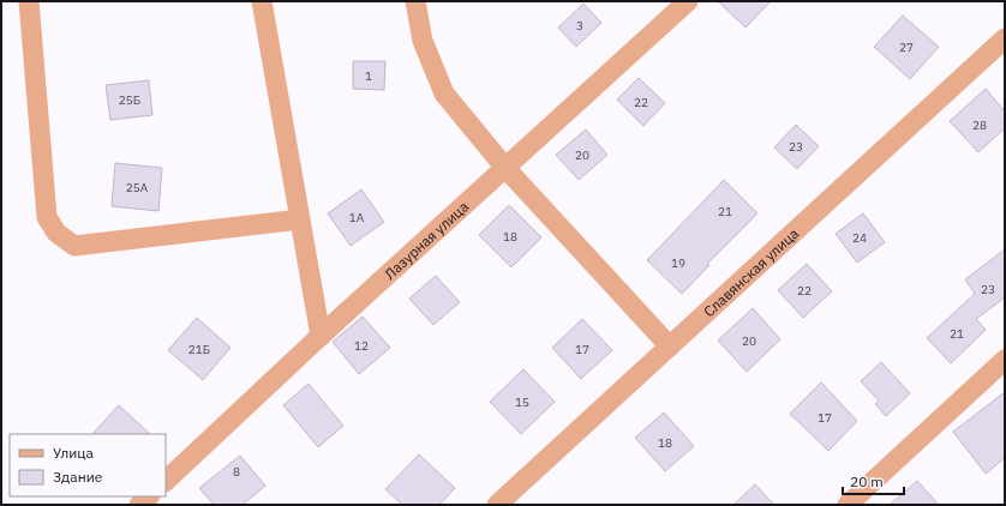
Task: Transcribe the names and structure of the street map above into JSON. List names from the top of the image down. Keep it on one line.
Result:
{"streets":{"street":["Лазурная улица","Славянская улица"]},"house_numbers":["3","27","1","25Б","22","28","23","20","25А","21","1А","18","24","19","23","22","21","20","12","21Б","17","15","17","18","8"],"legend":["Улица","Здание"],"scale_bar":"20 m"}
